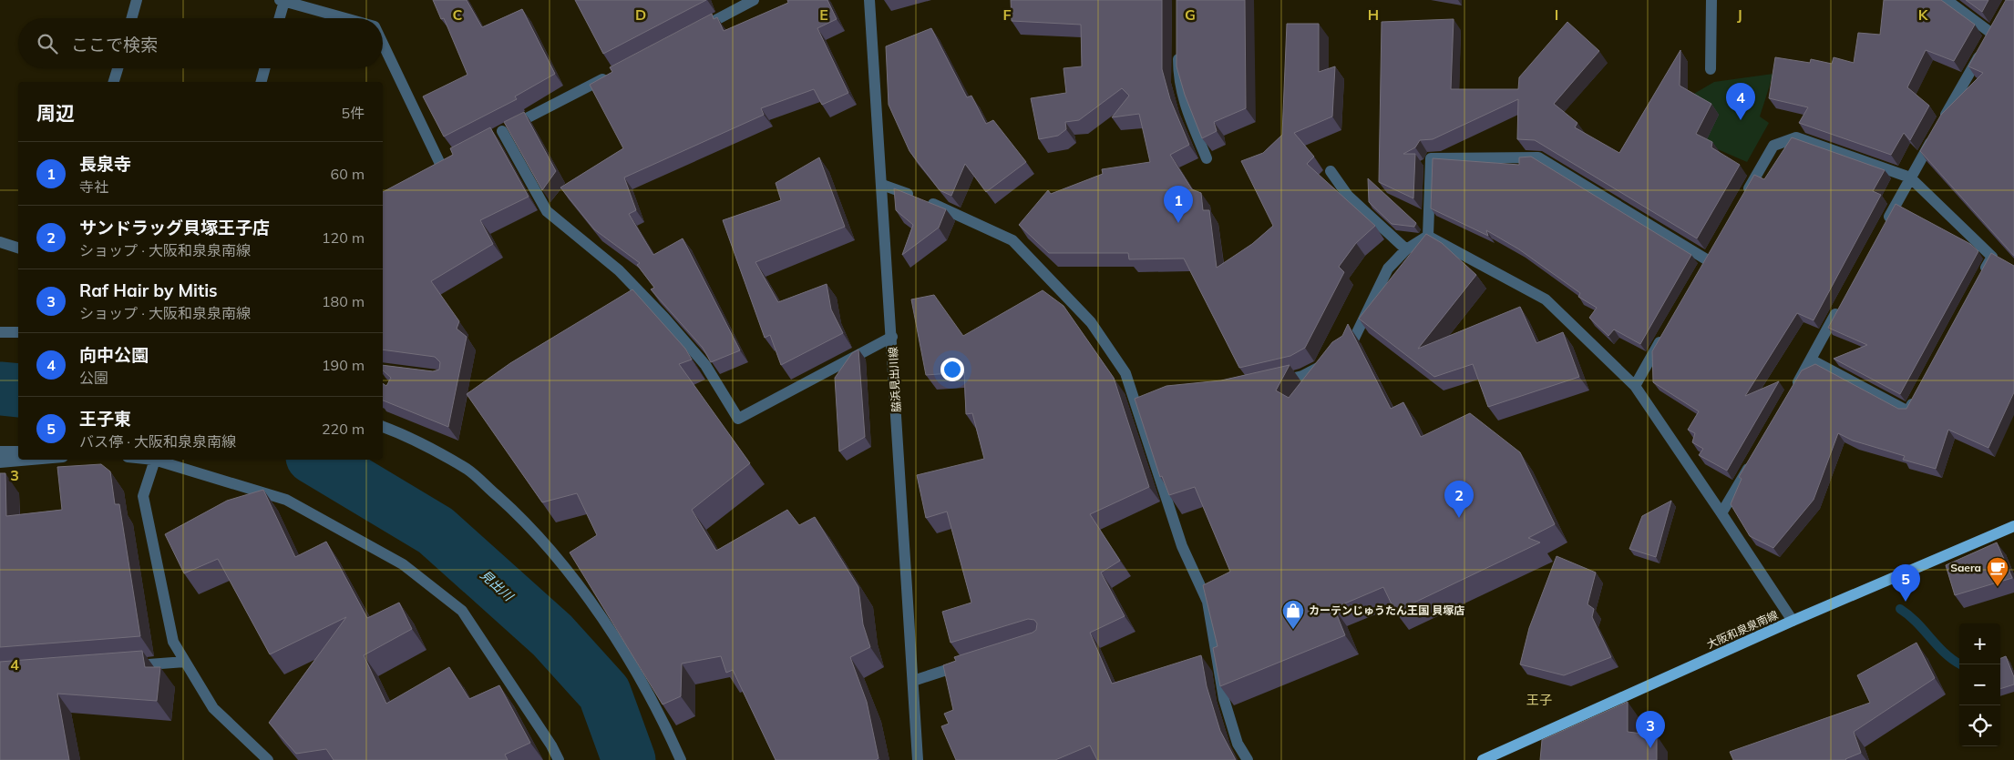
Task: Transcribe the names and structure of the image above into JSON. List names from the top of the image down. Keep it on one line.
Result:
{"streets":{"main road":["大阪和泉泉南線"],"street":["脇浜見出川線"]},"districts":["王子"],"water":["見出川"],"places":{"cafe":["Saera"],"shop":["カーテンじゅうたん王国 貝塚店"]},"page":{"search":"ここで検索","heading":["周辺","5件"],"pins":["4","1","2","5","3"],"list":[{"mark":"1","name":"長泉寺","note":"寺社","value":"60 m"},{"mark":"2","name":"サンドラッグ貝塚王子店","note":"ショップ · 大阪和泉泉南線","value":"120 m"},{"mark":"3","name":"Raf Hair by Mitis","note":"ショップ · 大阪和泉泉南線","value":"180 m"},{"mark":"4","name":"向中公園","note":"公園","value":"190 m"},{"mark":"5","name":"王子東","note":"バス停 · 大阪和泉泉南線","value":"220 m"}],"map_buttons":["+","−"]},"grid":{"columns":["C","D","E","F","G","H","I","J","K"],"rows":["3","4"]}}
